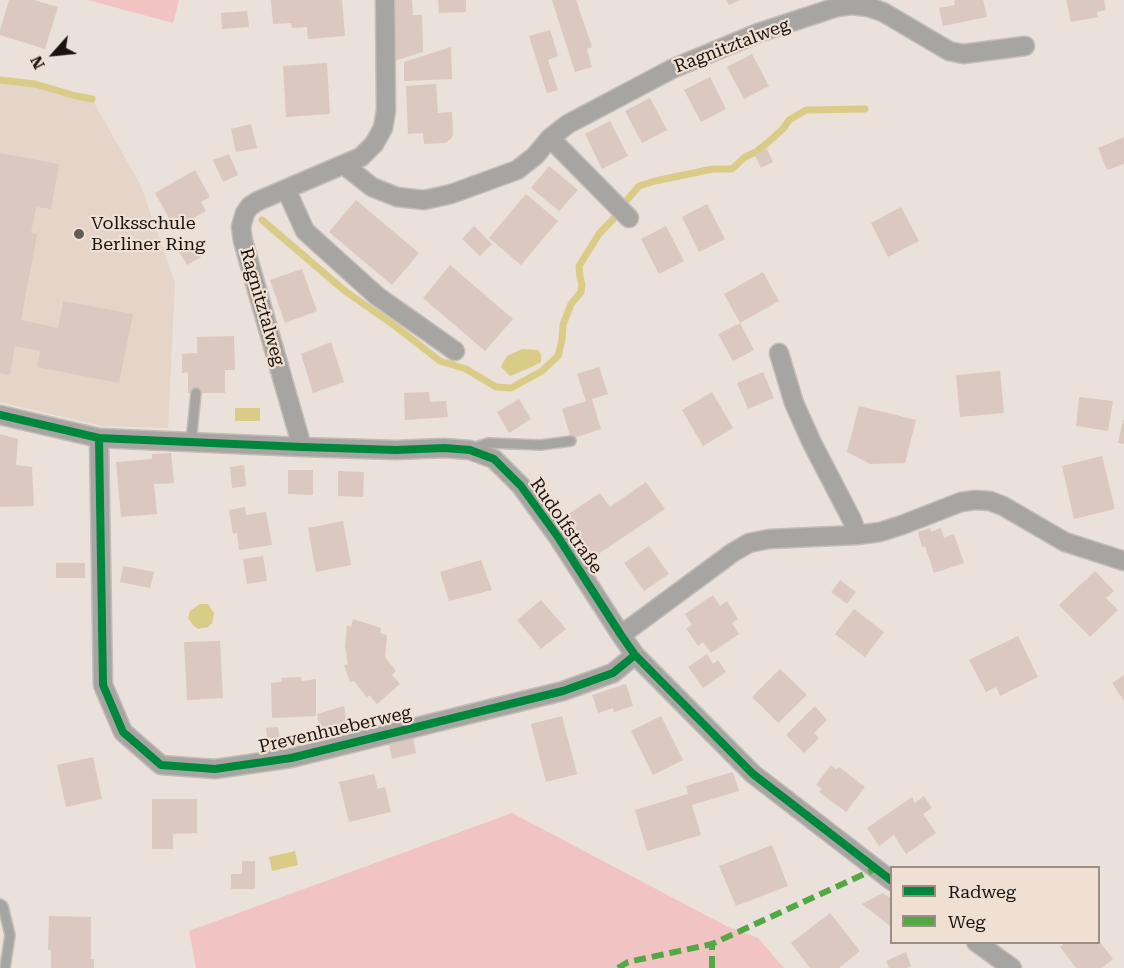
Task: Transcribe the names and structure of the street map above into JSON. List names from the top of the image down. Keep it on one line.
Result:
{"streets":{"street":["Ragnitztalweg","Rudolfstraße","Prevenhueberweg"]},"crossings":[["Ragnitztalweg","Rudolfstraße"],["Rudolfstraße","Prevenhueberweg"]],"places":["Volksschule Berliner Ring"],"legend":["Radweg","Weg"],"north":"bottom left"}
